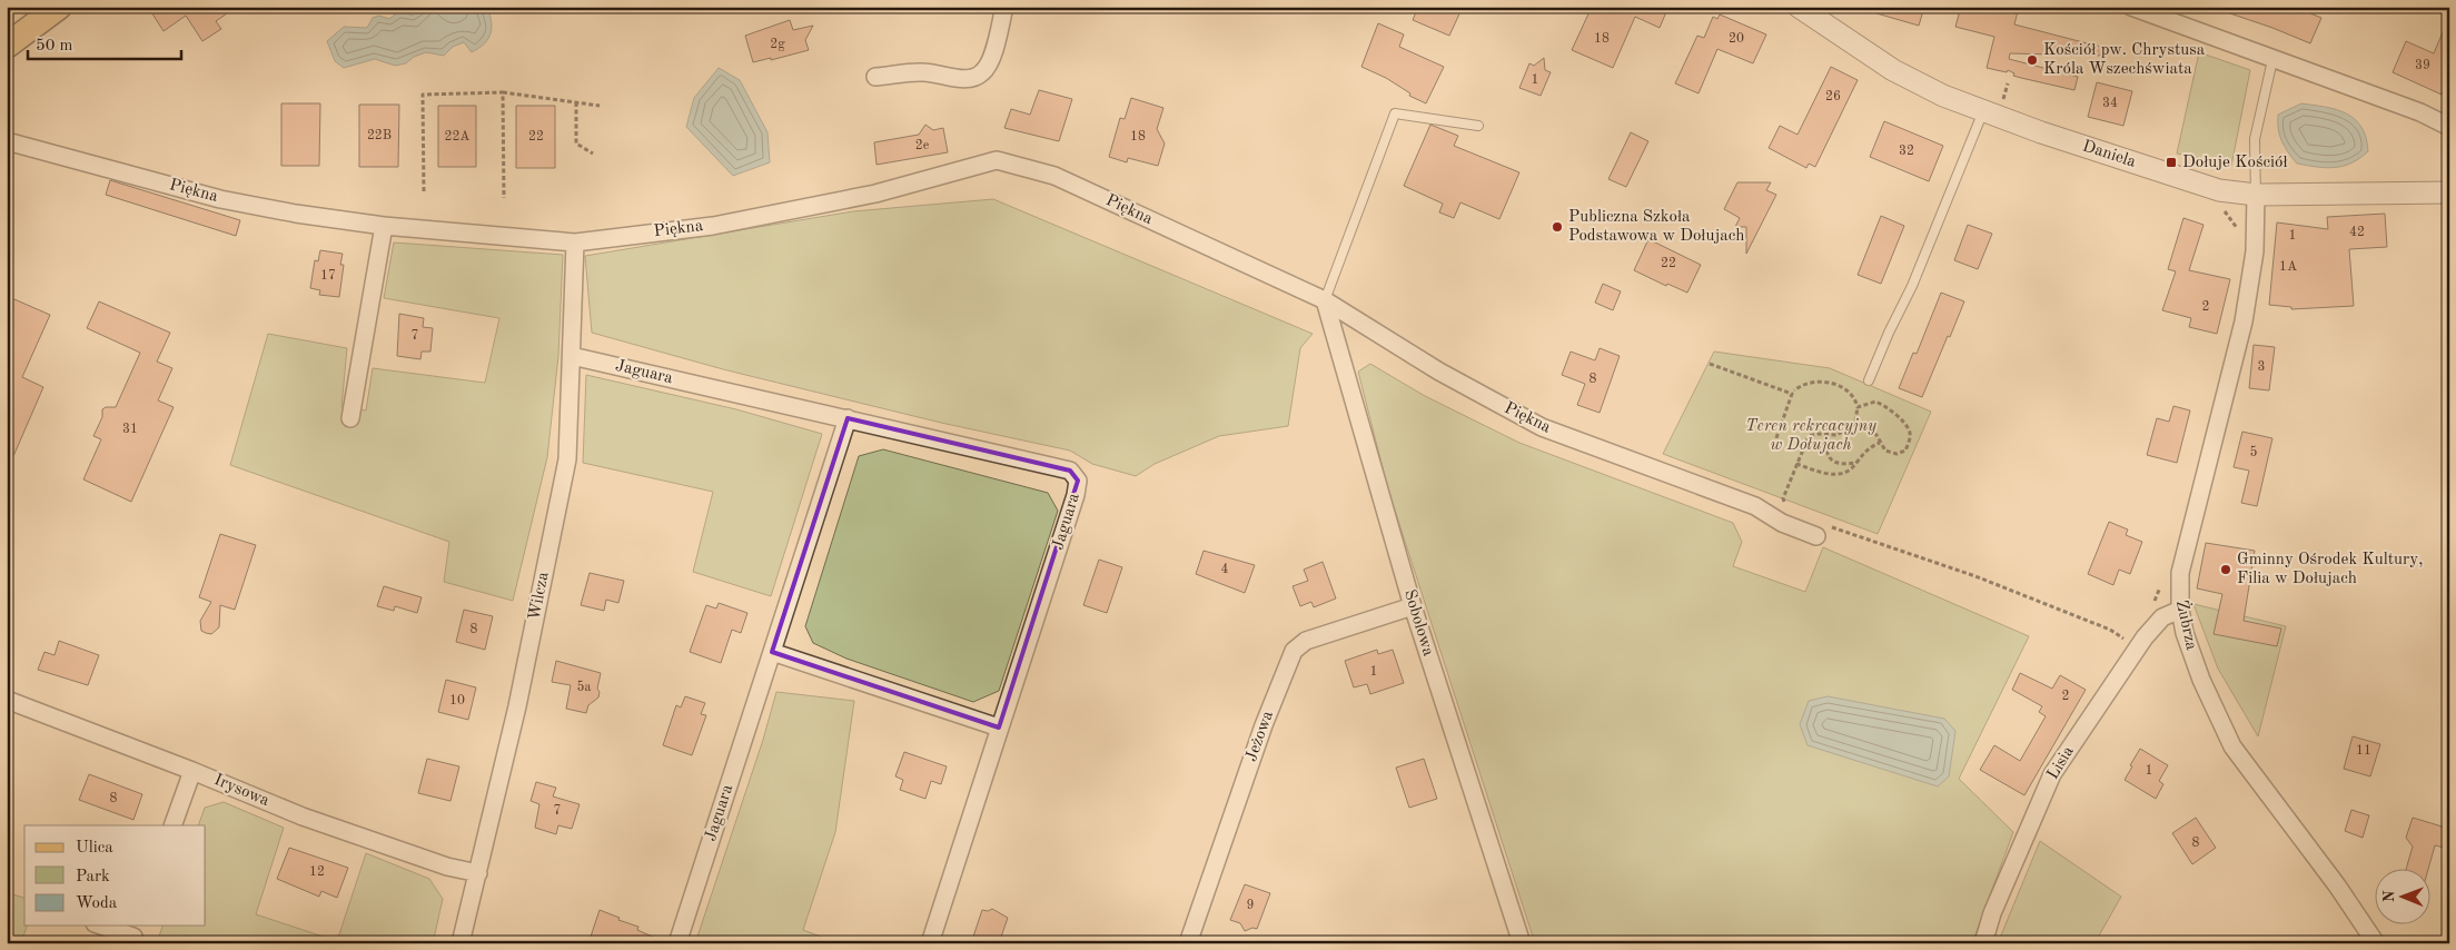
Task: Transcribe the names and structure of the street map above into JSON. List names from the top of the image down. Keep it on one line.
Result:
{"streets":{"street":["Daniela","Piękna","Jaguara","Wilcza","Sobolowa","Żubrza","Jeżowa","Lisia","Irysowa"]},"crossings":[["Daniela","Żubrza"],["Piękna","Wilcza"],["Piękna","Sobolowa"],["Jaguara","Wilcza"],["Wilcza","Irysowa"],["Sobolowa","Jeżowa"],["Żubrza","Lisia"]],"parks":["Teren rekreacyjny w Dołujach"],"places":{"other":["Kościół pw. Chrystusa Króla Wszechświata","Publiczna Szkoła Podstawowa w Dołujach","Gminny Ośrodek Kultury, Filia w Dołujach"],"transit":["Dołuje Kościół"]},"house_numbers":["18","20","2g","39","1","26","34","22B","22A","22","18","2e","32","42","1","22","1A","17","2","7","3","8","31","5","4","8","1","5a","2","10","11","1","8","7","8","12","9"],"legend":["Ulica","Park","Woda"],"scale_bar":"50 m","north":"left"}
